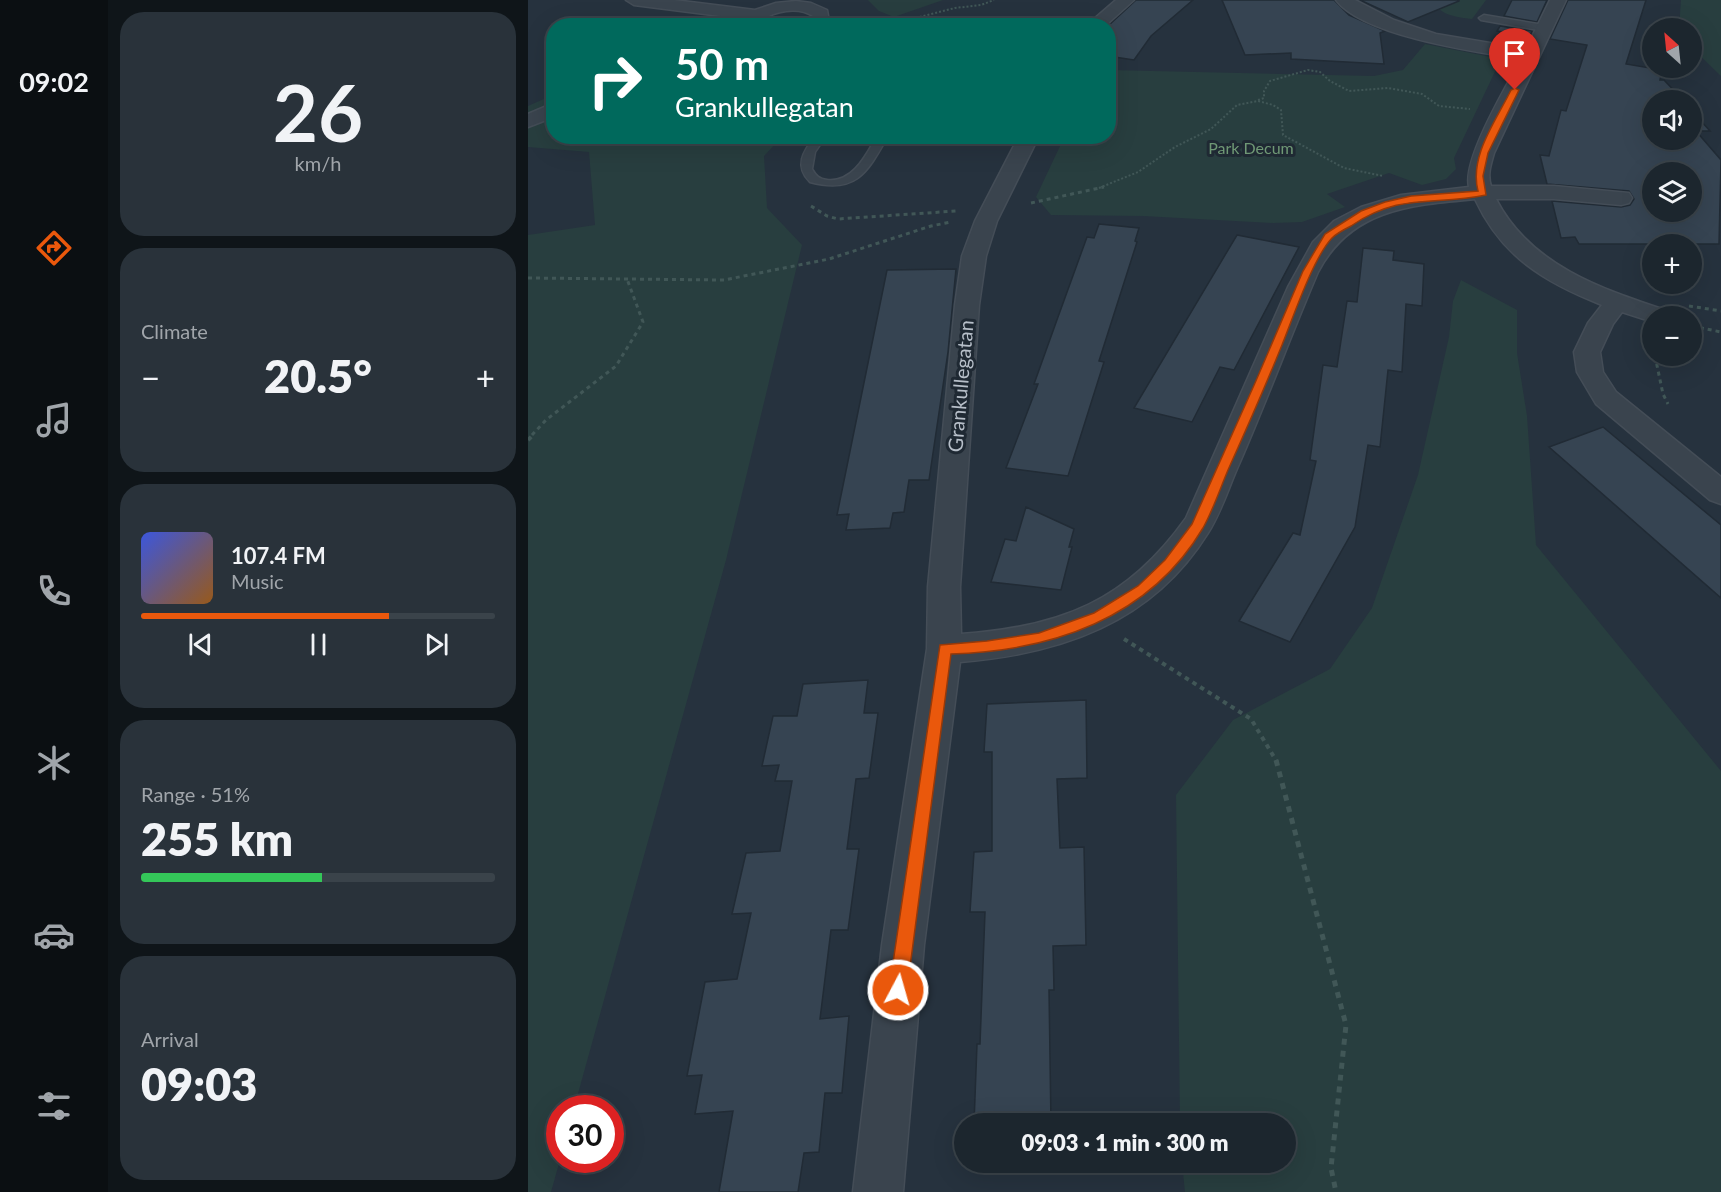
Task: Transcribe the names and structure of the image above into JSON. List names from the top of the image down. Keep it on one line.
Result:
{"streets":{"street":["Grankullegatan"]},"parks":["Park Decum"],"north":"top left","page":{"tabs":"09:02","tile":[["26","km/h"],"Climate",["Range · 51%","255 km"],["Arrival","09:03"]],"map_buttons":["+","−"],"turn":["50 m","Grankullegatan"],"heat":["−","20.5°","+"],"song":["107.4 FM","Music"],"limit":"30","trip":"09:03 · 1 min · 300 m"}}
